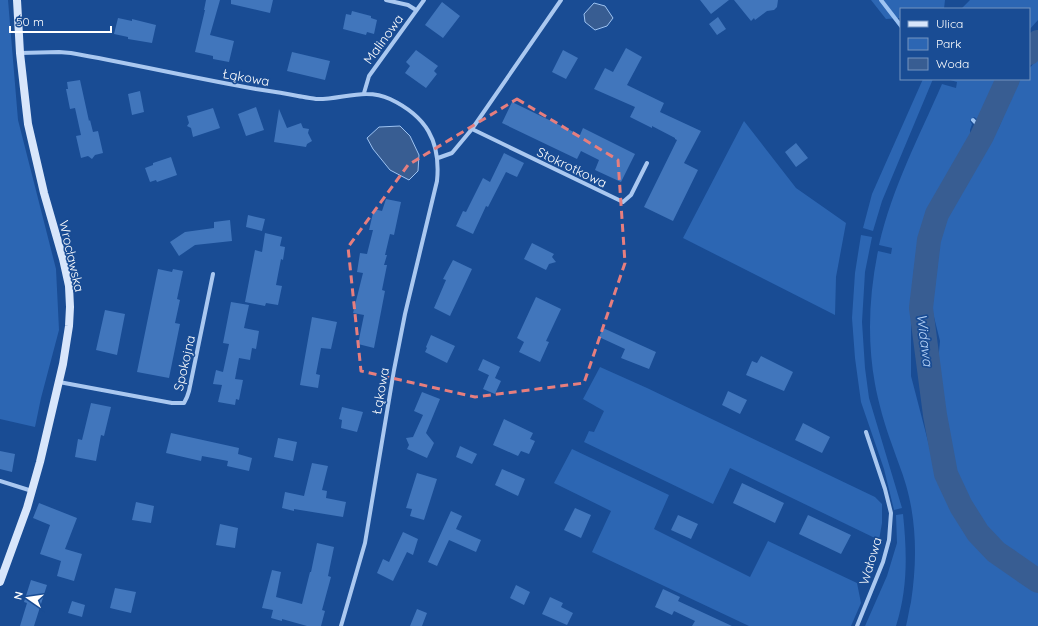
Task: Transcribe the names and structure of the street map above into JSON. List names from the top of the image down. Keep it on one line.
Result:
{"streets":{"street":["Malinowa","Łąkowa","Stokrotkowa","Wrocławska","Spokojna","Wałowa"]},"crossings":[["Malinowa","Łąkowa"],["Łąkowa","Wrocławska"],["Wrocławska","Spokojna"]],"water":["Widawa"],"legend":["Ulica","Park","Woda"],"scale_bar":"50 m","north":"left"}
